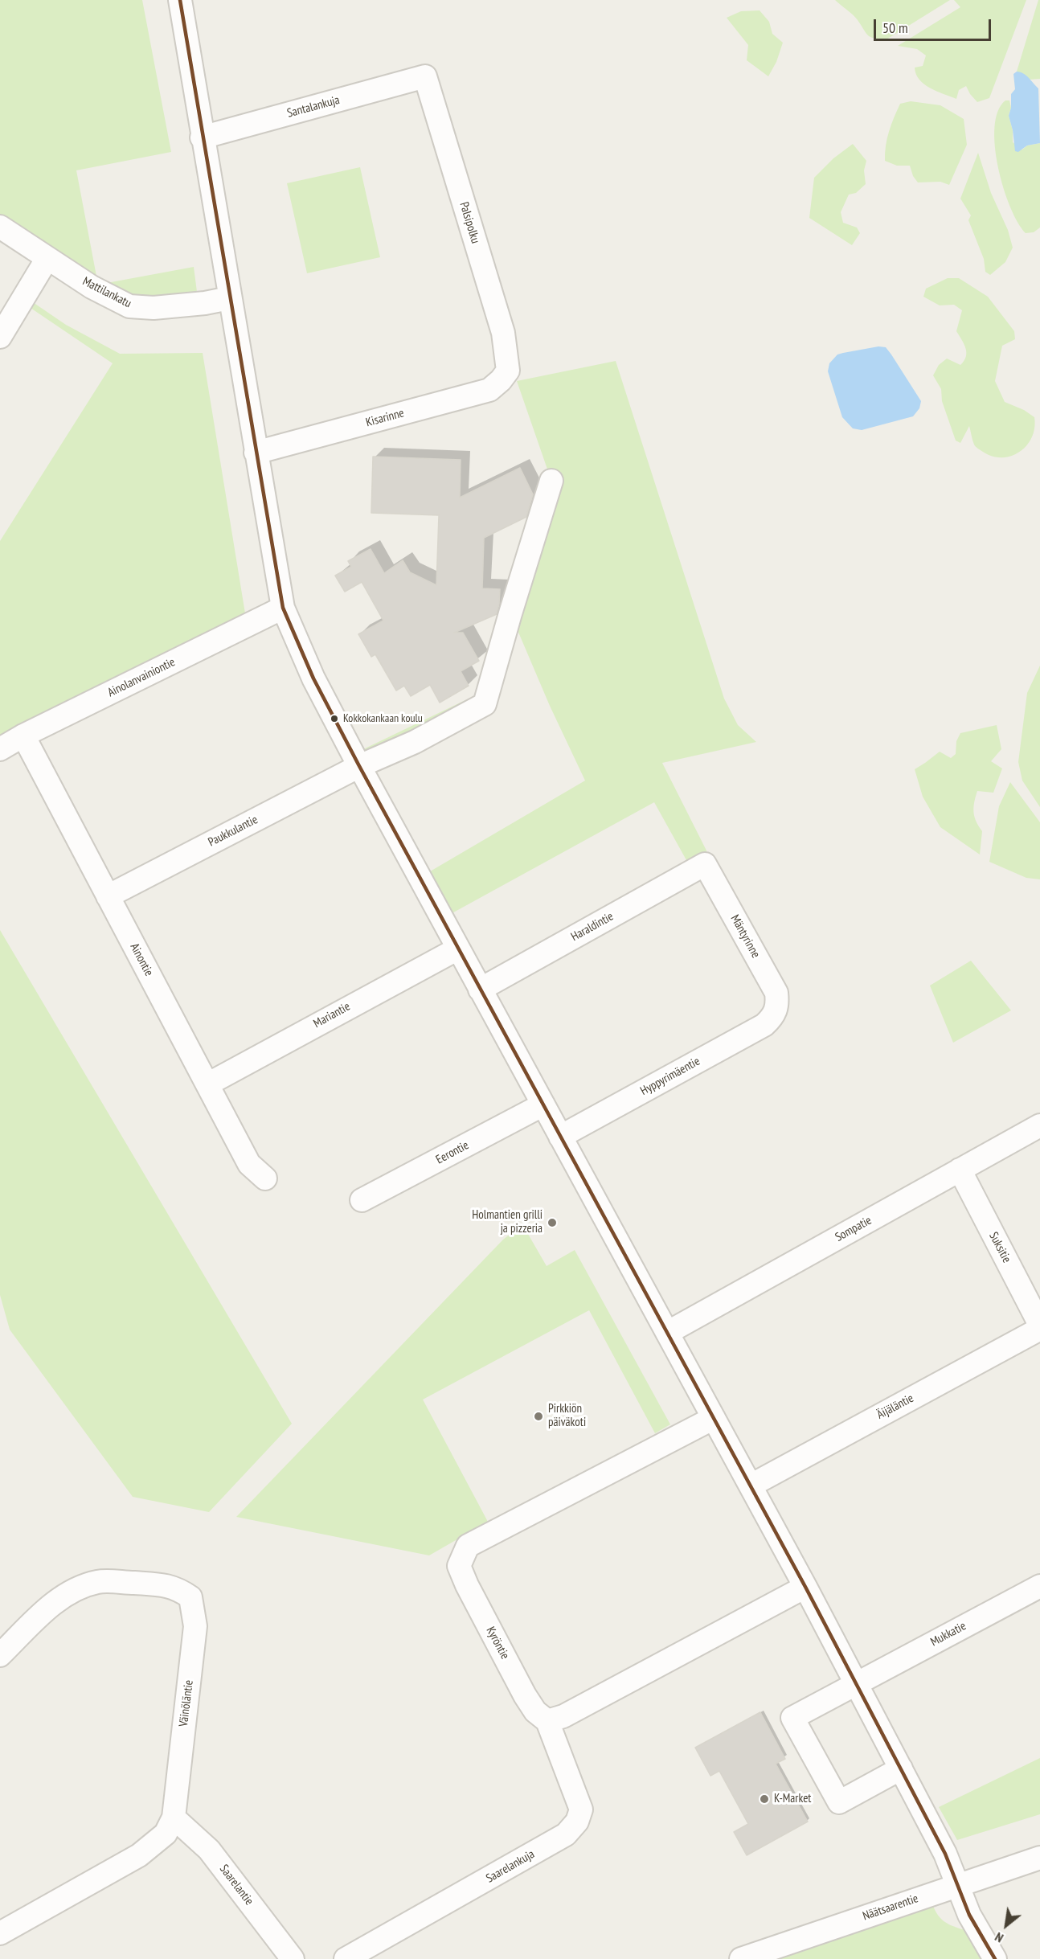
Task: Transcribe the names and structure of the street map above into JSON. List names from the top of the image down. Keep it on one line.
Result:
{"streets":{"street":["Santalankuja","Palsipolku","Mattilankatu","Kisarinne","Ainolanvainiontie","Paukkulantie","Haraldintie","Mäntyrinne","Ainontie","Mariantie","Hyppyrimäentie","Eerontie","Sompatie","Suksitie","Äijäläntie","Mukkatie","Kyröntie","Väinöläntie","Saarelankuja","Saarelantie","Näätsaarentie"]},"crossings":[["Santalankuja","Palsipolku"],["Palsipolku","Kisarinne"],["Ainolanvainiontie","Ainontie"],["Paukkulantie","Ainontie"],["Haraldintie","Mäntyrinne"],["Mäntyrinne","Hyppyrimäentie"],["Ainontie","Mariantie"],["Sompatie","Suksitie"],["Kyröntie","Saarelankuja"],["Väinöläntie","Saarelantie"]],"places":["Kokkokankaan koulu","Holmantien grilli ja pizzeria","Pirkkiön päiväkoti","K-Market"],"scale_bar":"50 m","north":"bottom left"}
